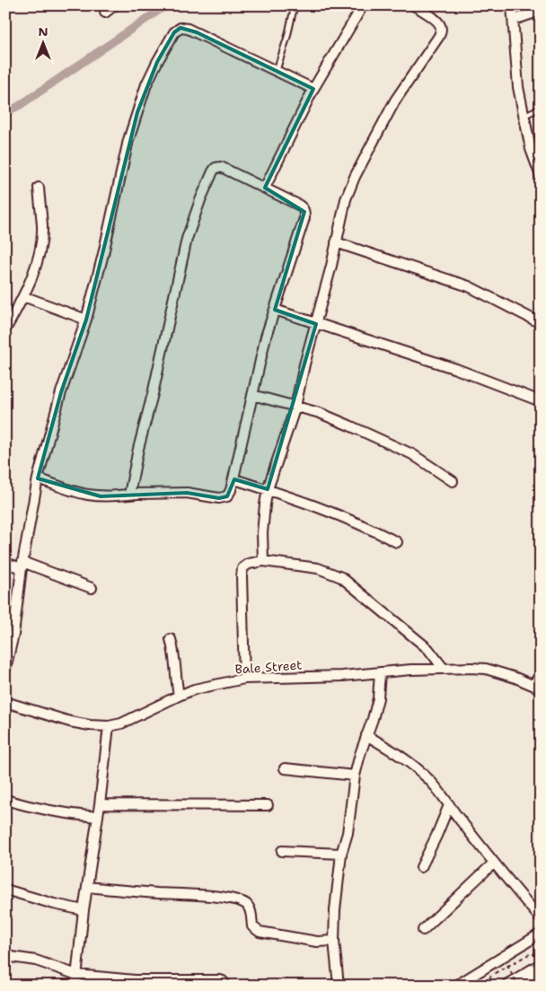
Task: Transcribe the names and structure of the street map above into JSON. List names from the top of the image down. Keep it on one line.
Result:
{"streets":{"street":["Bale Street"]},"north":"top"}
